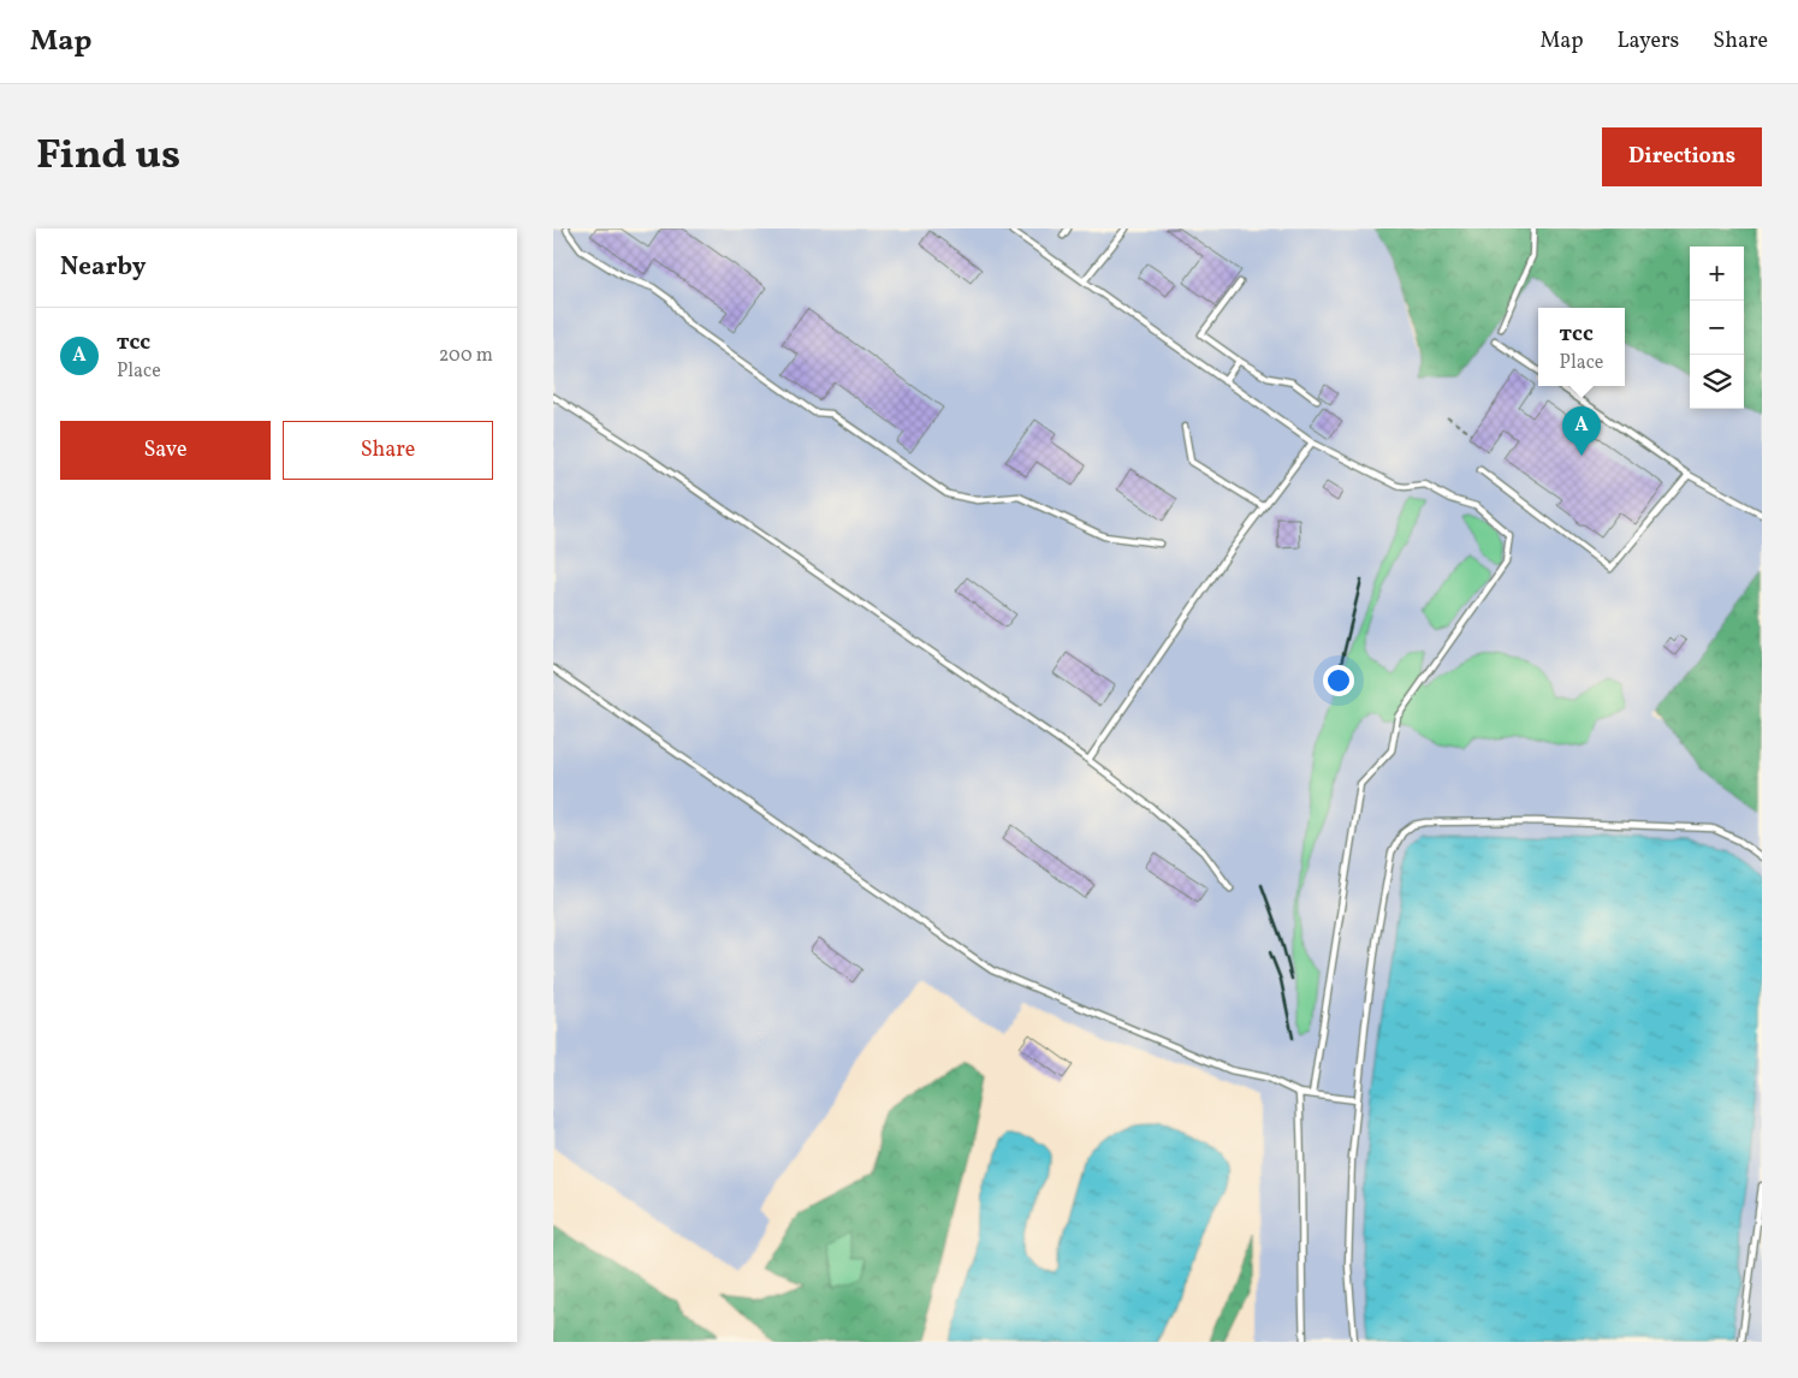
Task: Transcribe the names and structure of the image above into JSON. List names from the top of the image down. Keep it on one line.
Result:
{"page":{"header":"Map","nav":["Map","Layers","Share"],"title":"Find us","buttons":["Directions",["Save","Share"]],"heading":"Nearby","map_buttons":["+","−"],"list":[{"mark":"A","name":"тсс","note":"Place","value":"200 m"}],"popup":["тсс","Place"],"pins":"A"}}
